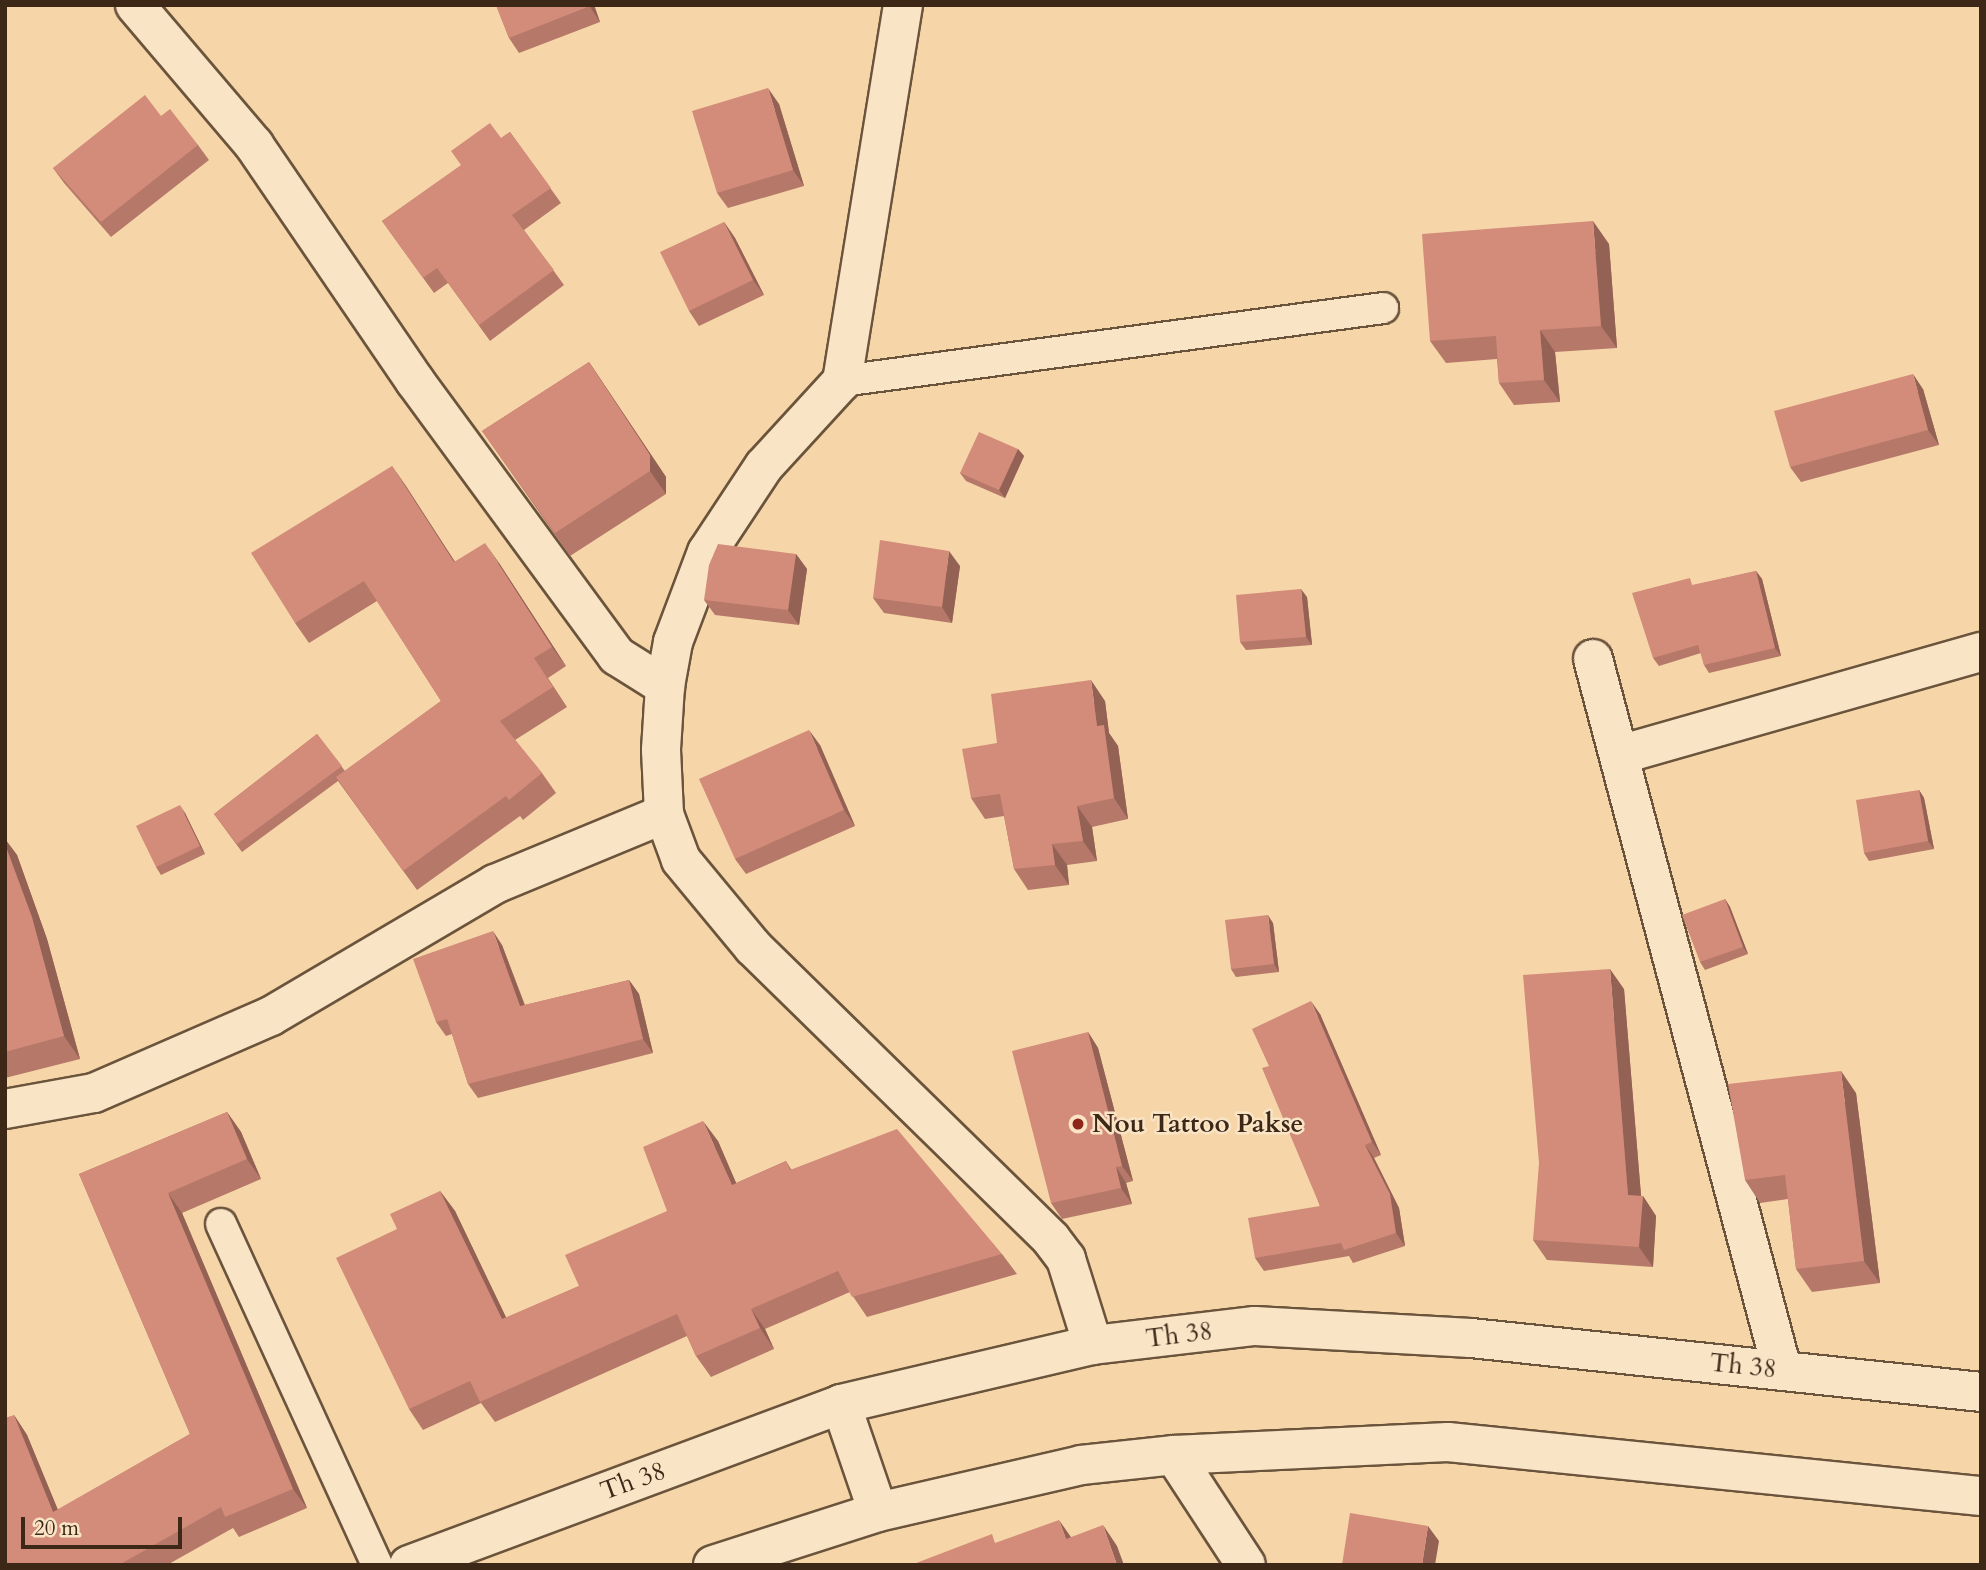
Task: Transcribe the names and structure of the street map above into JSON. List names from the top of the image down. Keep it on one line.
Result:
{"streets":{"street":["Th 38"]},"places":["Nou Tattoo Pakse"],"scale_bar":"20 m"}
